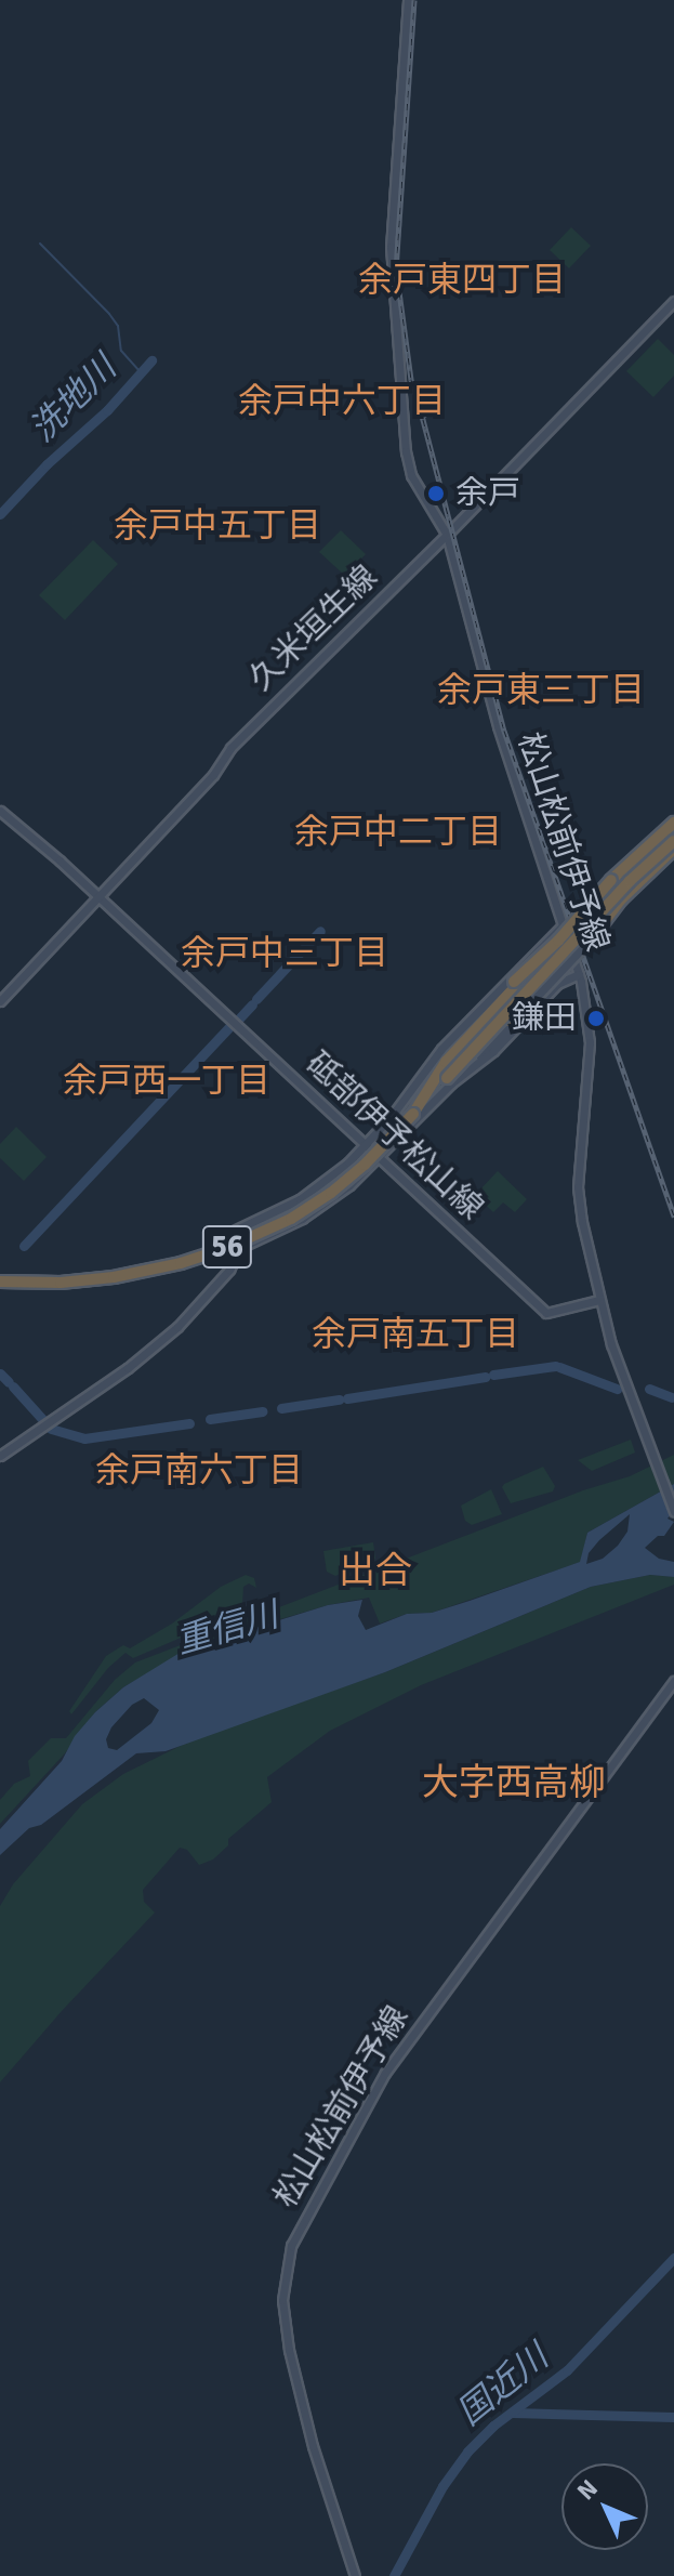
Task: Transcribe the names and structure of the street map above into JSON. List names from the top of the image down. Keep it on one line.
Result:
{"streets":{"highway":["56"],"main road":["久米垣生線","松山松前伊予線","砥部伊予松山線"]},"crossings":[["久米垣生線","松山松前伊予線"],["久米垣生線","砥部伊予松山線"],["松山松前伊予線","砥部伊予松山線"]],"districts":["余戸東四丁目","余戸中六丁目","余戸中五丁目","余戸東三丁目","余戸中二丁目","余戸中三丁目","余戸西一丁目","余戸南五丁目","余戸南六丁目","出合","大字西高柳"],"water":["洗地川","重信川","国近川"],"places":["余戸","鎌田"],"north":"top left"}
